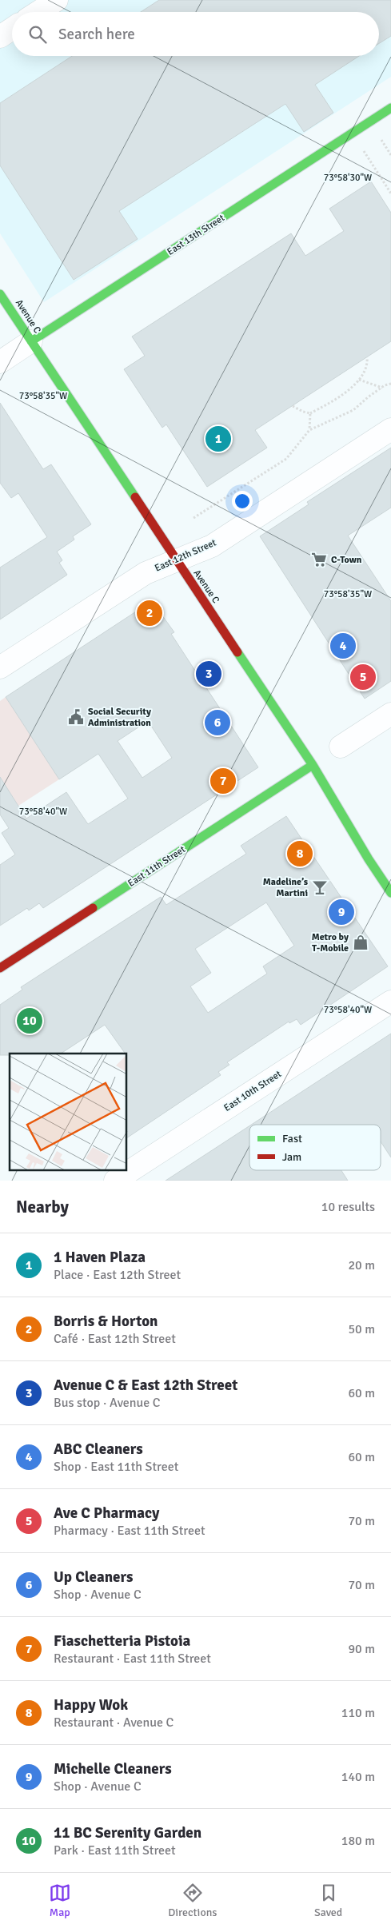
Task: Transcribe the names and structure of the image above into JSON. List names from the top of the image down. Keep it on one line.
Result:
{"streets":{"street":["East 13th Street","Avenue C","East 12th Street","East 11th Street","East 10th Street"]},"crossings":[["East 13th Street","Avenue C"],["Avenue C","East 12th Street"],["Avenue C","East 11th Street"]],"places":{"supermarket":["C-Town"],"public building":["Social Security Administration"],"bar":["Madeline’s Martini"],"shop":["Metro by T-Mobile"]},"legend":["Fast","Jam"],"page":{"search":"Search here","pins":["1","2","4","3","5","6","7","8","9","10"],"heading":["Nearby","10 results"],"list":[{"mark":"1","name":"1 Haven Plaza","note":"Place · East 12th Street","value":"20 m"},{"mark":"2","name":"Borris & Horton","note":"Café · East 12th Street","value":"50 m"},{"mark":"3","name":"Avenue C & East 12th Street","note":"Bus stop · Avenue C","value":"60 m"},{"mark":"4","name":"ABC Cleaners","note":"Shop · East 11th Street","value":"60 m"},{"mark":"5","name":"Ave C Pharmacy","note":"Pharmacy · East 11th Street","value":"70 m"},{"mark":"6","name":"Up Cleaners","note":"Shop · Avenue C","value":"70 m"},{"mark":"7","name":"Fiaschetteria Pistoia","note":"Restaurant · East 11th Street","value":"90 m"},{"mark":"8","name":"Happy Wok","note":"Restaurant · Avenue C","value":"110 m"},{"mark":"9","name":"Michelle Cleaners","note":"Shop · Avenue C","value":"140 m"},{"mark":"10","name":"11 BC Serenity Garden","note":"Park · East 11th Street","value":"180 m"}],"nav":["Map","Directions","Saved"]},"coordinates":["73°58'30\"W","73°58'35\"W","73°58'40\"W"]}
